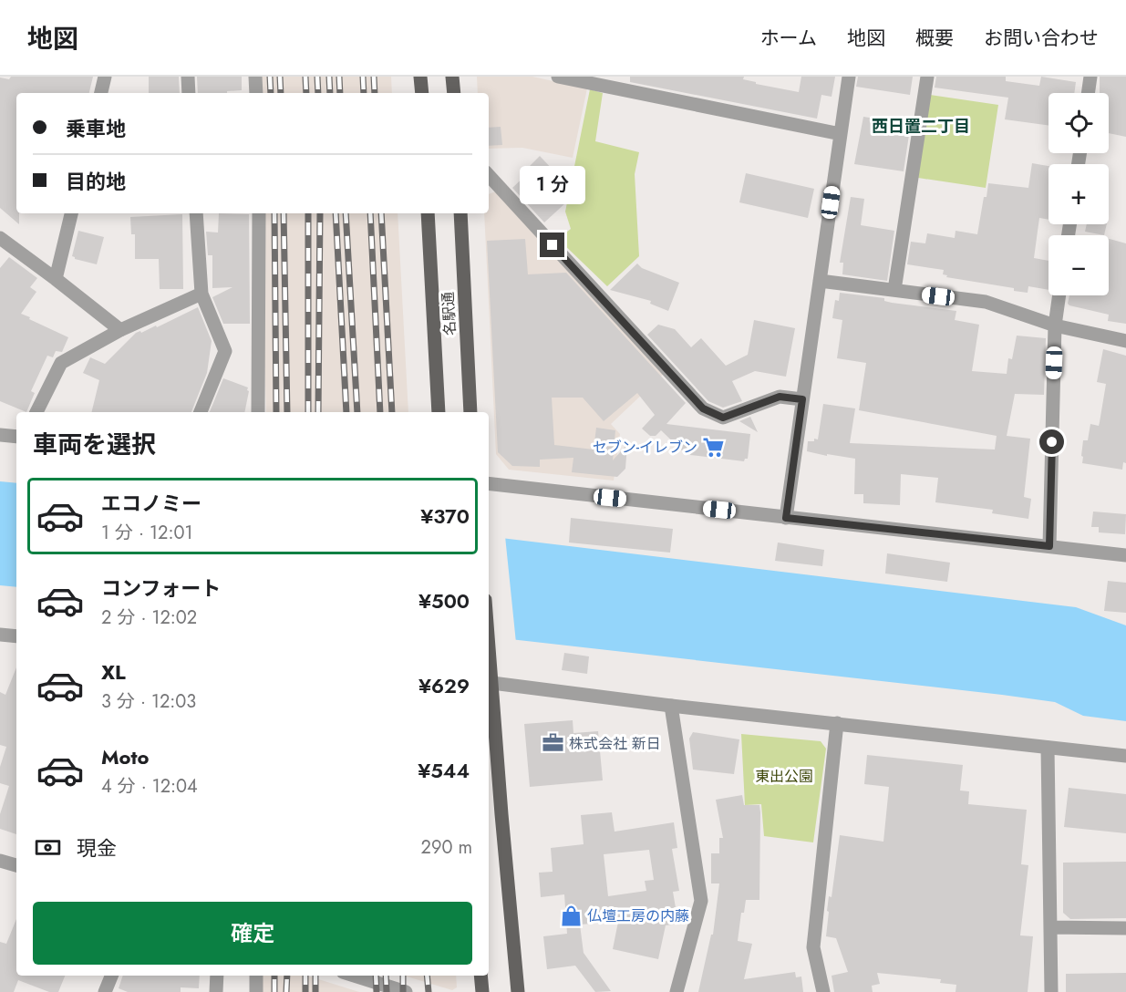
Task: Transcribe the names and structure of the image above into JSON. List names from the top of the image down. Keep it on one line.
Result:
{"streets":{"main road":["名駅通"]},"districts":["西日置二丁目"],"parks":["東出公園"],"places":{"supermarket":["セブン-イレブン"],"office":["株式会社 新日"],"shop":["仏壇工房の内藤"]},"page":{"header":"地図","nav":["ホーム","地図","概要","お問い合わせ"],"map_buttons":["+","−"],"banner":["乗車地","目的地"],"bubble":"1 分","heading":"車両を選択","list":[{"name":"エコノミー","note":"1 分 · 12:01","value":"¥370"},{"name":"コンフォート","note":"2 分 · 12:02","value":"¥500"},{"name":"XL","note":"3 分 · 12:03","value":"¥629"},{"name":"Moto","note":"4 分 · 12:04","value":"¥544"}],"pay":["現金","290 m"],"buttons":"確定"}}
